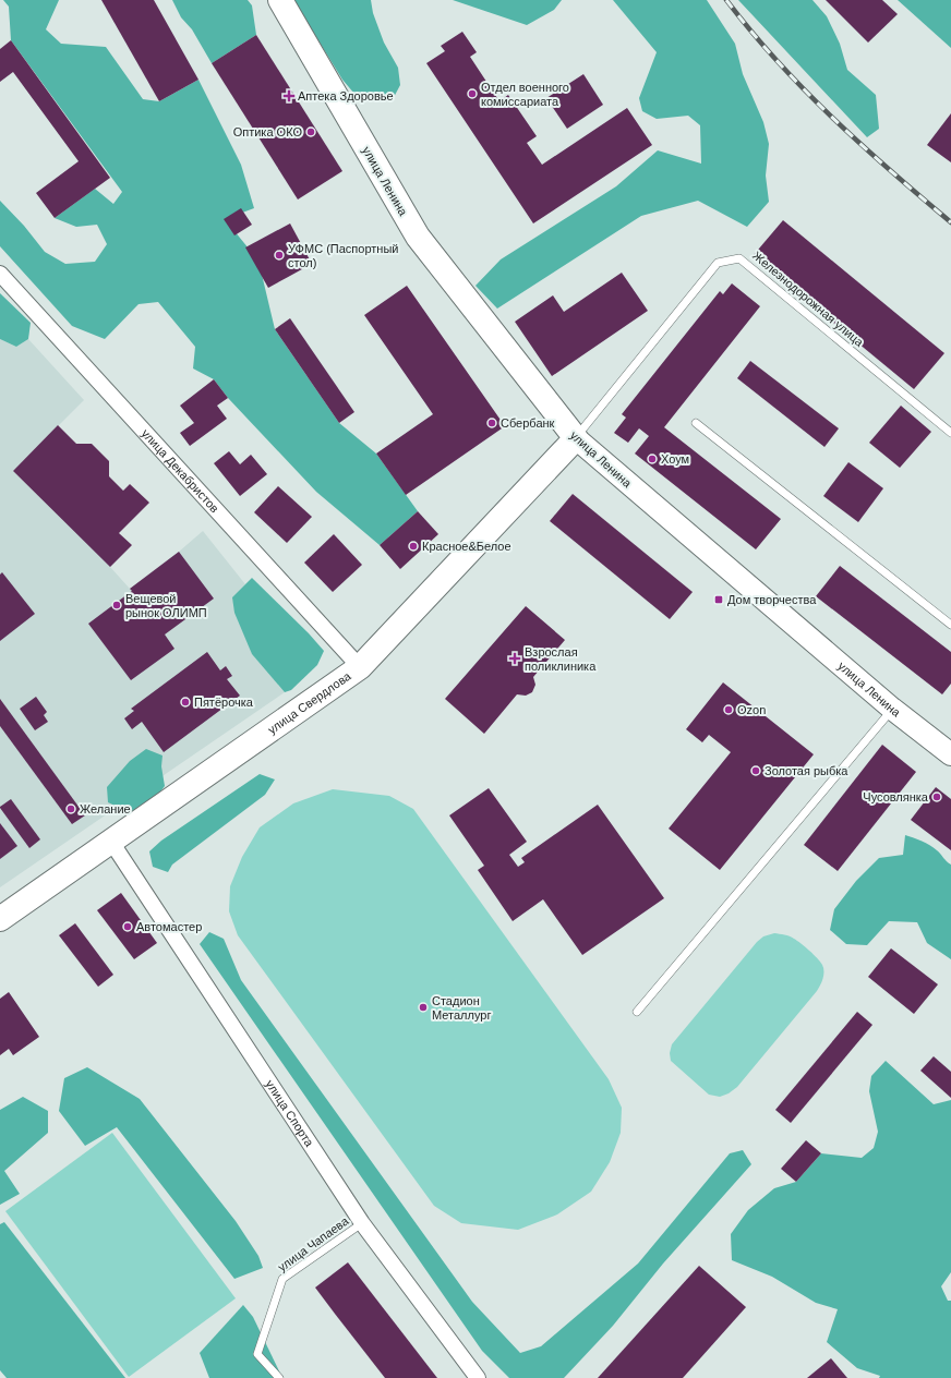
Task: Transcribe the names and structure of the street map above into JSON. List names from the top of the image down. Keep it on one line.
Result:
{"streets":{"main road":["улица Ленина","улица Свердлова"],"street":["улица Декабристов","улица Спорта"],"lane":["Железнодорожная улица","улица Чапаева"]},"crossings":[["улица Ленина","Железнодорожная улица"],["улица Ленина","улица Свердлова"],["Железнодорожная улица","улица Свердлова"],["улица Декабристов","улица Свердлова"],["улица Свердлова","улица Спорта"],["улица Спорта","улица Чапаева"]],"places":{"other":["Отдел военного комиссариата","Оптика ОКО","УФМС (Паспортный стол)","Сбербанк","Хоум","Красное&Белое","Вещевой рынок ОЛИМП","Пятёрочка","Ozon","Золотая рыбка","Чусовлянка","Желание","Автомастер","Стадион Металлург"],"health":["Аптека Здоровье","Взрослая поликлиника"],"transit":["Дом творчества"]}}
